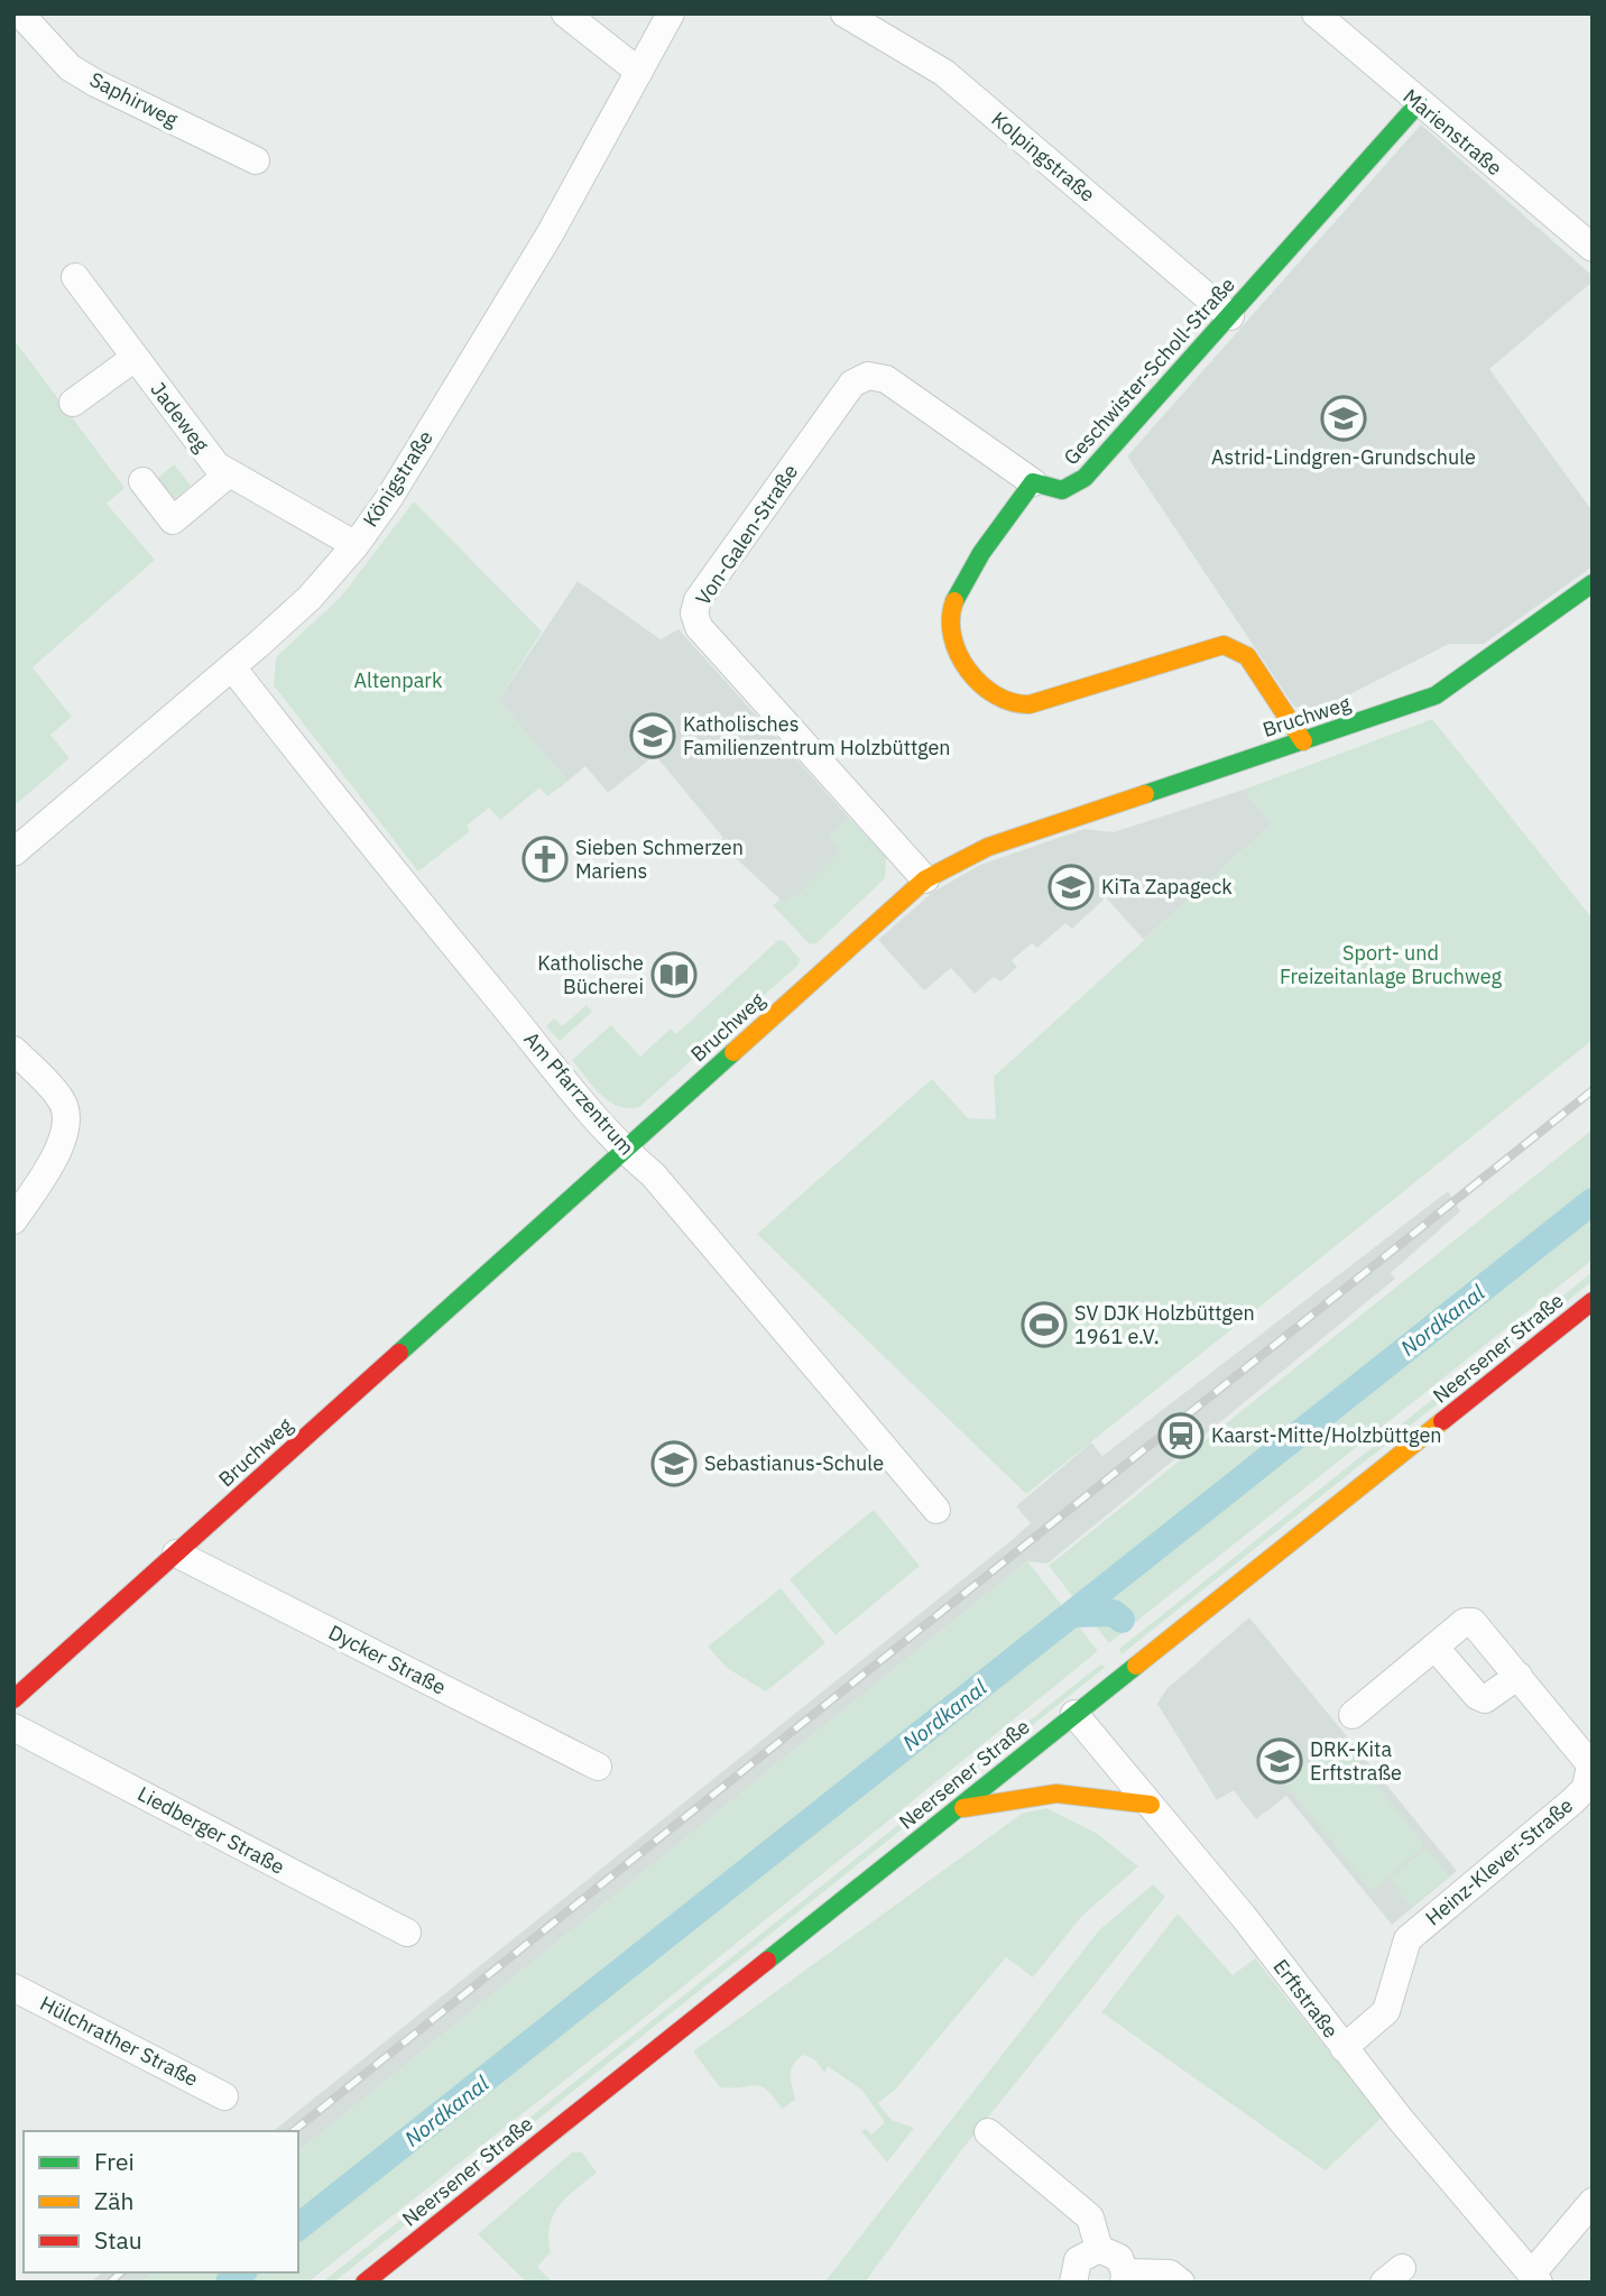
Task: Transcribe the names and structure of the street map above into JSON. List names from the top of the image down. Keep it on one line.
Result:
{"streets":{"street":["Saphirweg","Marienstraße","Kolpingstraße","Geschwister-Scholl-Straße","Jadeweg","Königstraße","Von-Galen-Straße","Bruchweg","Am Pfarrzentrum","Neersener Straße","Dycker Straße","Liedberger Straße","Heinz-Klever-Straße","Erftstraße","Hülchrather Straße"]},"crossings":[["Marienstraße","Geschwister-Scholl-Straße"],["Kolpingstraße","Geschwister-Scholl-Straße"],["Geschwister-Scholl-Straße","Von-Galen-Straße"],["Jadeweg","Königstraße"],["Königstraße","Am Pfarrzentrum"],["Von-Galen-Straße","Bruchweg"],["Bruchweg","Am Pfarrzentrum"],["Bruchweg","Dycker Straße"],["Neersener Straße","Erftstraße"],["Heinz-Klever-Straße","Erftstraße"]],"water":["Nordkanal"],"parks":["Altenpark","Sport- und Freizeitanlage Bruchweg"],"places":{"school or university":["Astrid-Lindgren-Grundschule","Katholisches Familienzentrum Holzbüttgen","KiTa Zapageck","Sebastianus-Schule","DRK-Kita Erftstraße"],"church":["Sieben Schmerzen Mariens"],"library":["Katholische Bücherei"],"sports":["SV DJK Holzbüttgen 1961 e.V."],"station":["Kaarst-Mitte/Holzbüttgen"]},"legend":["Frei","Zäh","Stau"]}
